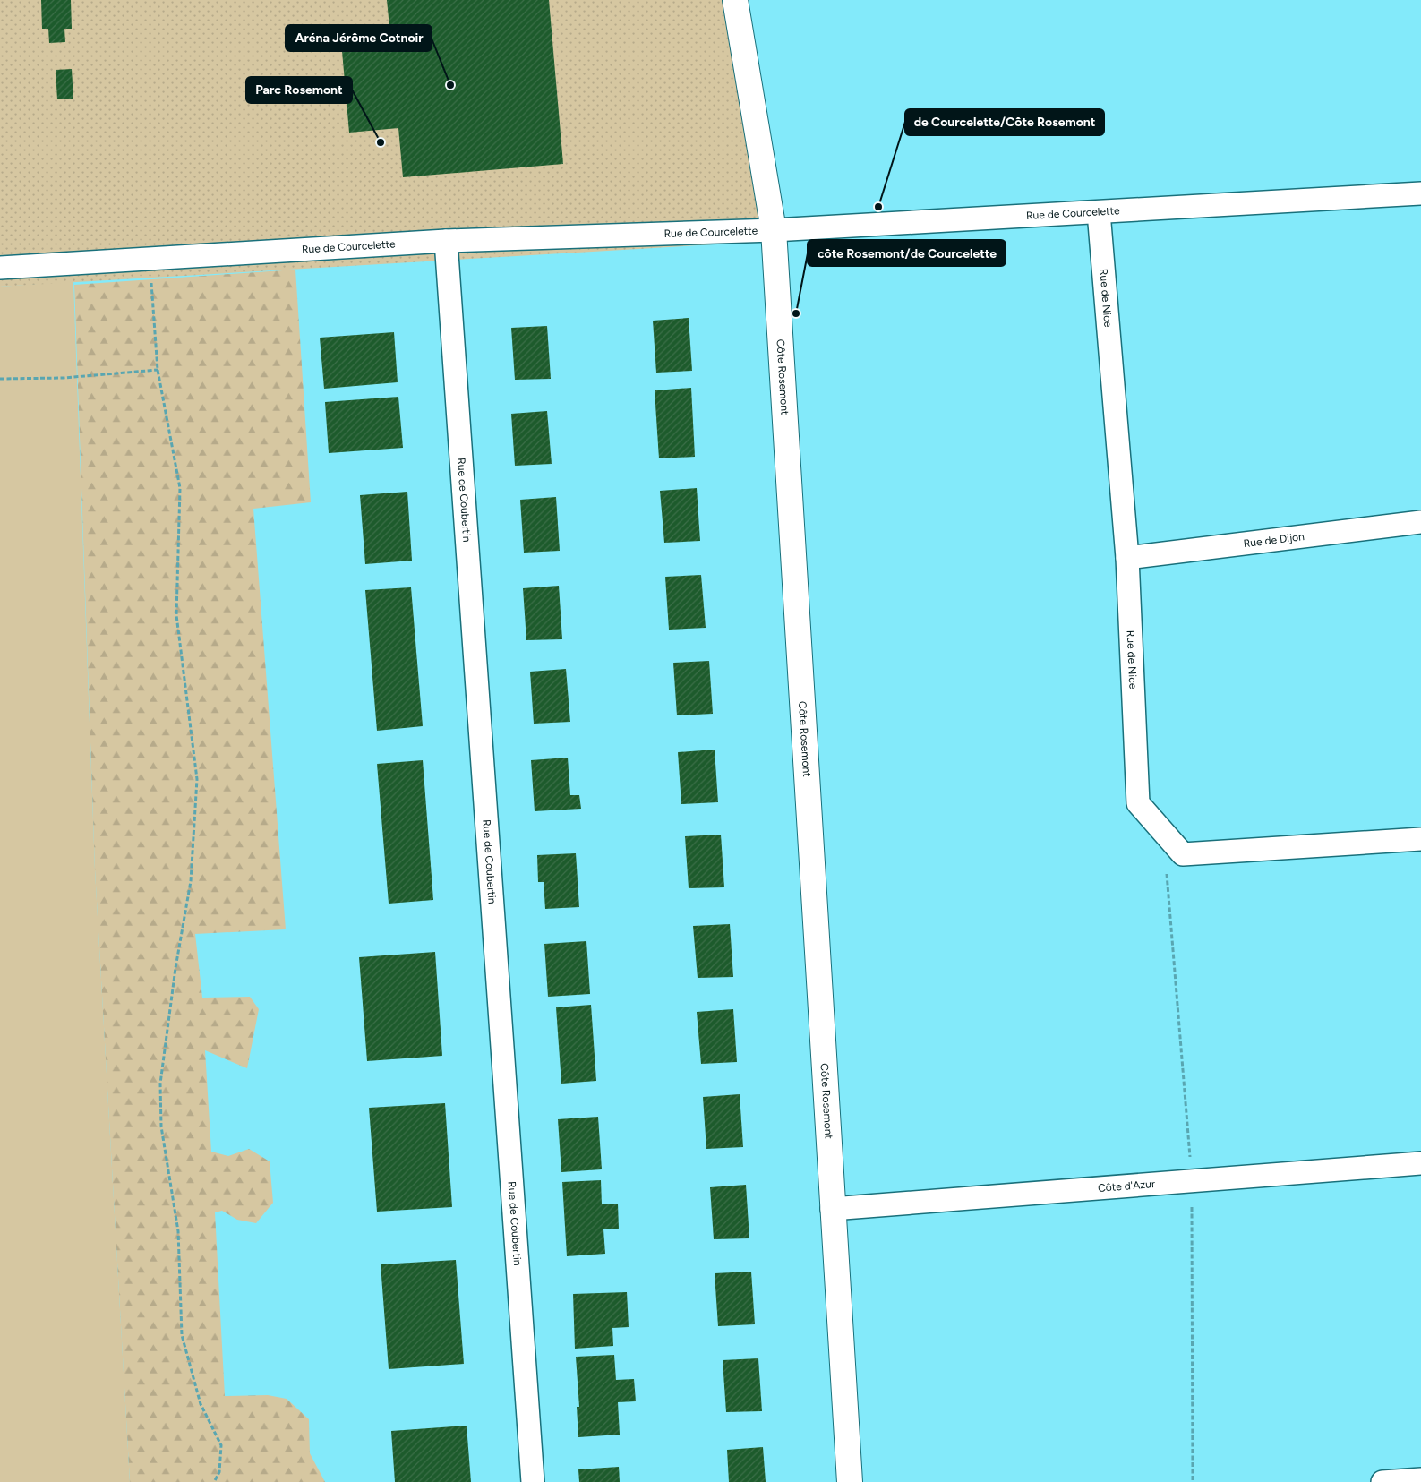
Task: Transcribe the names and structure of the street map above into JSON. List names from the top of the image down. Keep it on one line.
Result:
{"streets":{"street":["Rue de Courcelette","Rue de Nice","Côte Rosemont","Rue de Coubertin","Rue de Dijon","Côte d'Azur"]},"crossings":[["Rue de Courcelette","Rue de Nice"],["Rue de Courcelette","Côte Rosemont"],["Rue de Courcelette","Rue de Coubertin"],["Rue de Nice","Rue de Dijon"],["Côte Rosemont","Côte d'Azur"]],"places":["Aréna Jérôme Cotnoir","Parc Rosemont","de Courcelette/Côte Rosemont","côte Rosemont/de Courcelette"]}
